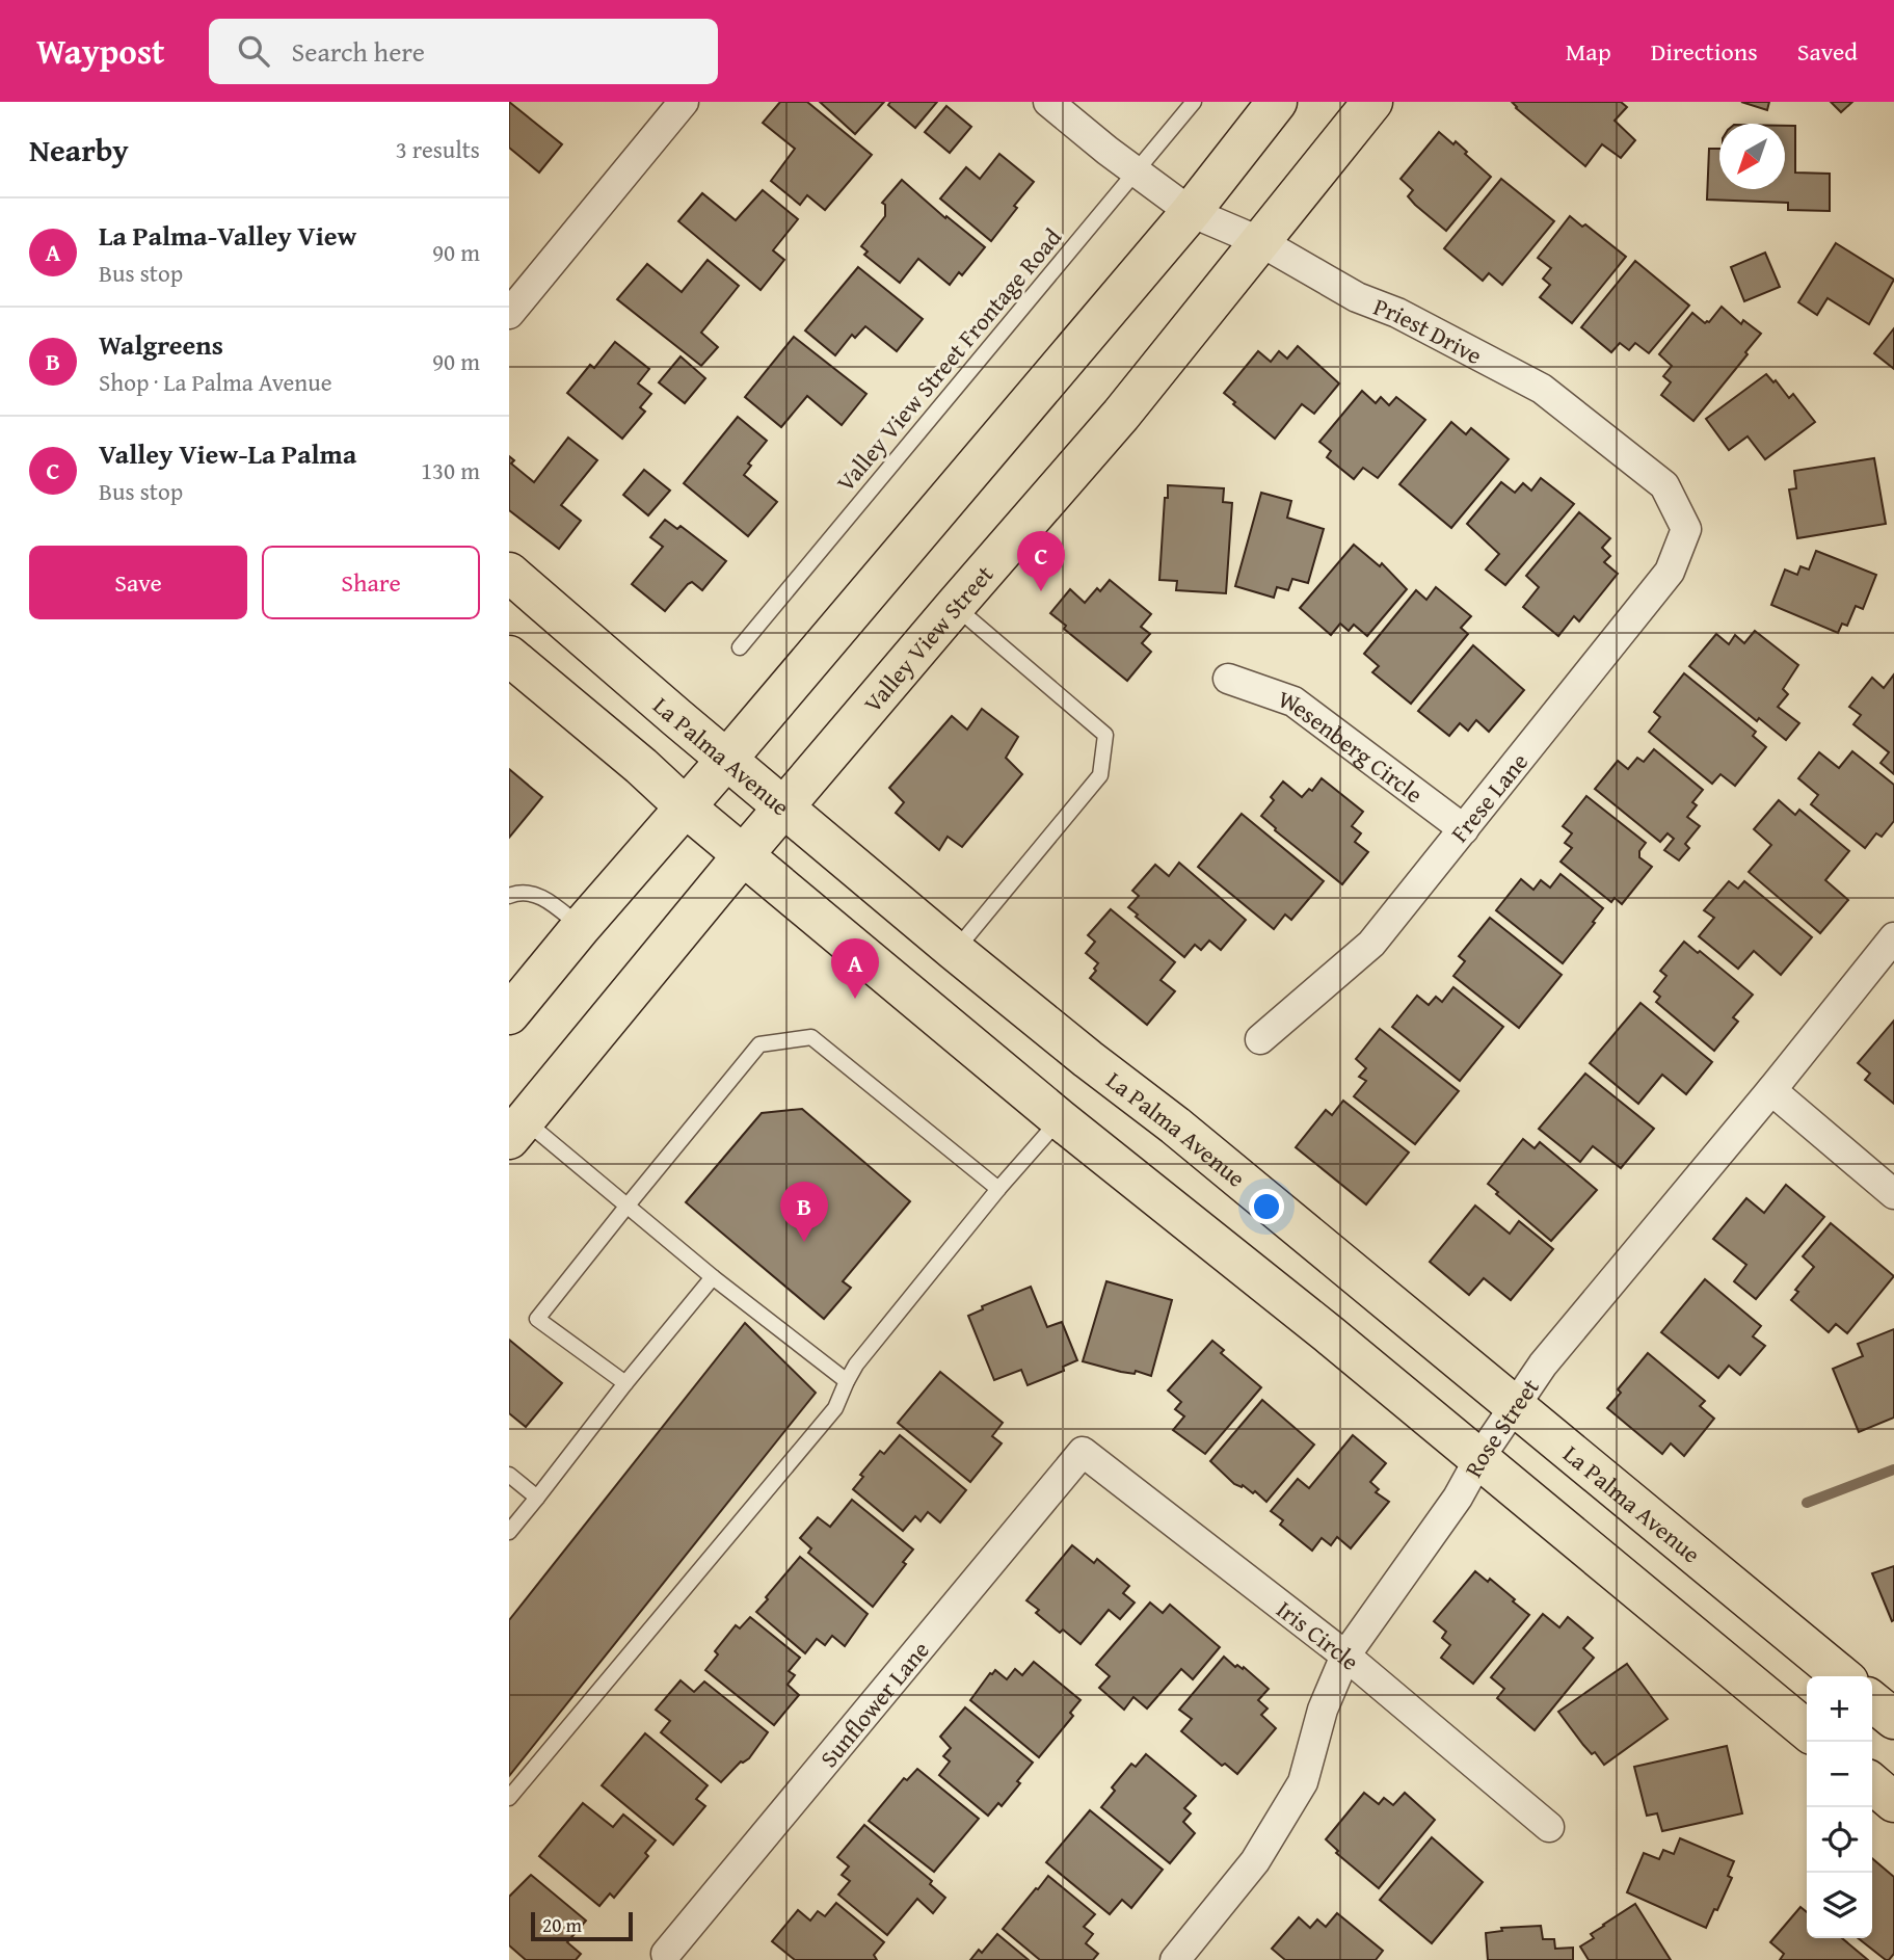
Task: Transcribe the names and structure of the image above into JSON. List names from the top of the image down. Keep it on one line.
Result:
{"streets":{"main road":["Valley View Street","La Palma Avenue"],"street":["Priest Drive","Wesenberg Circle","Frese Lane","Rose Street","Iris Circle","Sunflower Lane"],"lane":["Valley View Street Frontage Road"]},"crossings":[["Priest Drive","Valley View Street Frontage Road"],["Priest Drive","Valley View Street"],["Priest Drive","Frese Lane"],["Valley View Street","La Palma Avenue"],["Wesenberg Circle","Frese Lane"],["La Palma Avenue","Rose Street"],["Rose Street","Iris Circle"],["Iris Circle","Sunflower Lane"]],"scale_bar":"20 m","north":"bottom left","page":{"header":"Waypost","search":"Search here","nav":["Map","Directions","Saved"],"heading":["Nearby","3 results"],"list":[{"mark":"A","name":"La Palma-Valley View","note":"Bus stop","value":"90 m"},{"mark":"B","name":"Walgreens","note":"Shop · La Palma Avenue","value":"90 m"},{"mark":"C","name":"Valley View-La Palma","note":"Bus stop","value":"130 m"}],"buttons":["Save","Share"],"pins":["C","A","B"],"map_buttons":["+","−"],"scale":"20 m"}}
